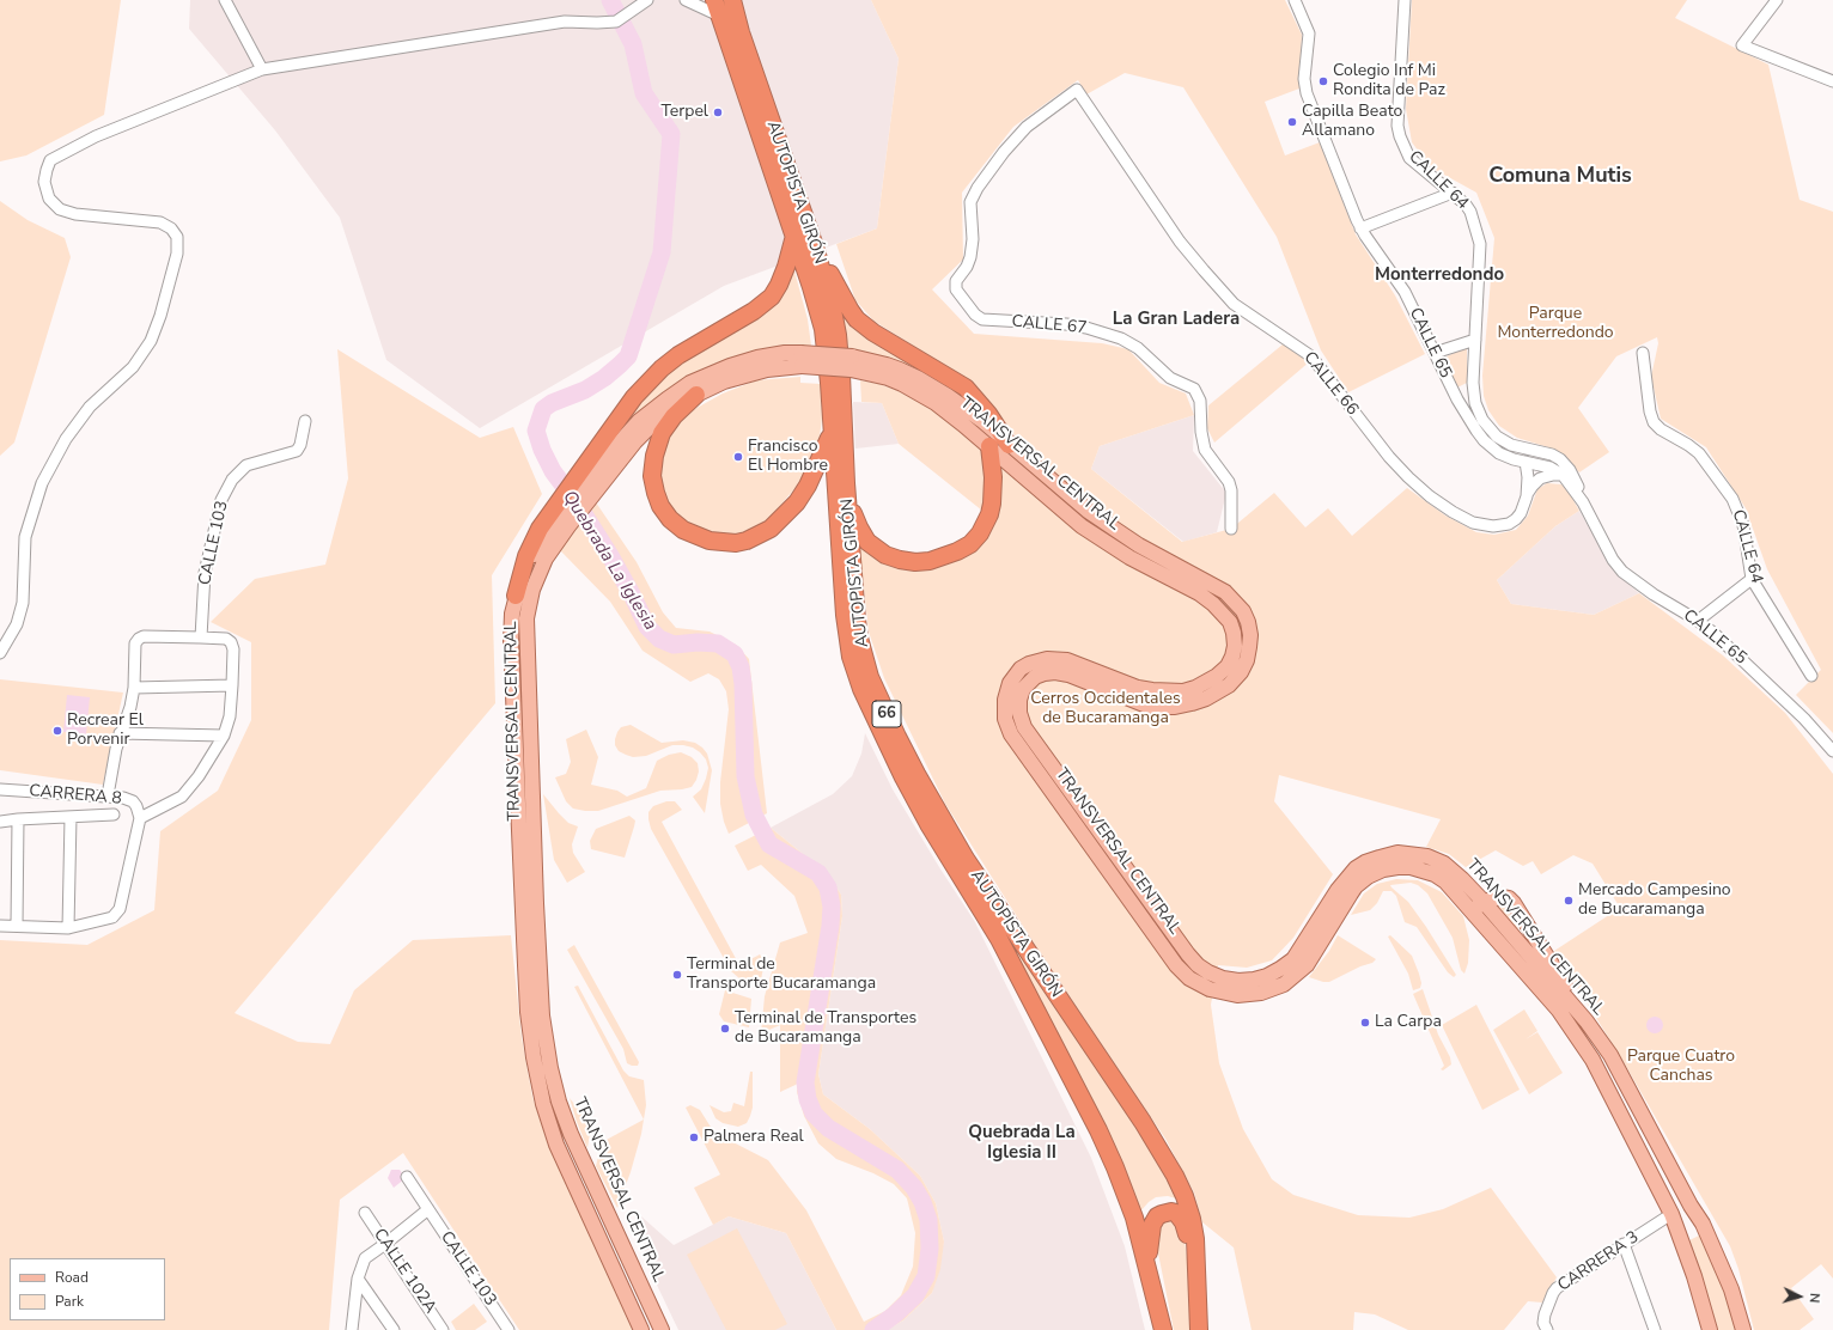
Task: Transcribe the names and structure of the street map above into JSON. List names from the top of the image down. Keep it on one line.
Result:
{"streets":{"highway":["AUTOPISTA GIRÓN","66"],"main road":["TRANSVERSAL CENTRAL"],"street":["CALLE 64","CALLE 67","CALLE 65","CALLE 66","CALLE 103","CARRERA 8","CARRERA 3","CALLE 102A"]},"crossings":[["CALLE 64","CALLE 65"],["CALLE 67","CALLE 66"],["TRANSVERSAL CENTRAL","CARRERA 3"]],"districts":["Comuna Mutis","Monterredondo","La Gran Ladera","Quebrada La Iglesia II"],"water":["Quebrada La Iglesia"],"parks":["Parque Monterredondo","Cerros Occidentales de Bucaramanga","Parque Cuatro Canchas"],"places":["Colegio Inf Mi Rondita de Paz","Terpel","Capilla Beato Allamano","Francisco El Hombre","Recrear El Porvenir","Mercado Campesino de Bucaramanga","Terminal de Transporte Bucaramanga","La Carpa","Terminal de Transportes de Bucaramanga","Palmera Real"],"legend":["Road","Park"],"north":"right"}
